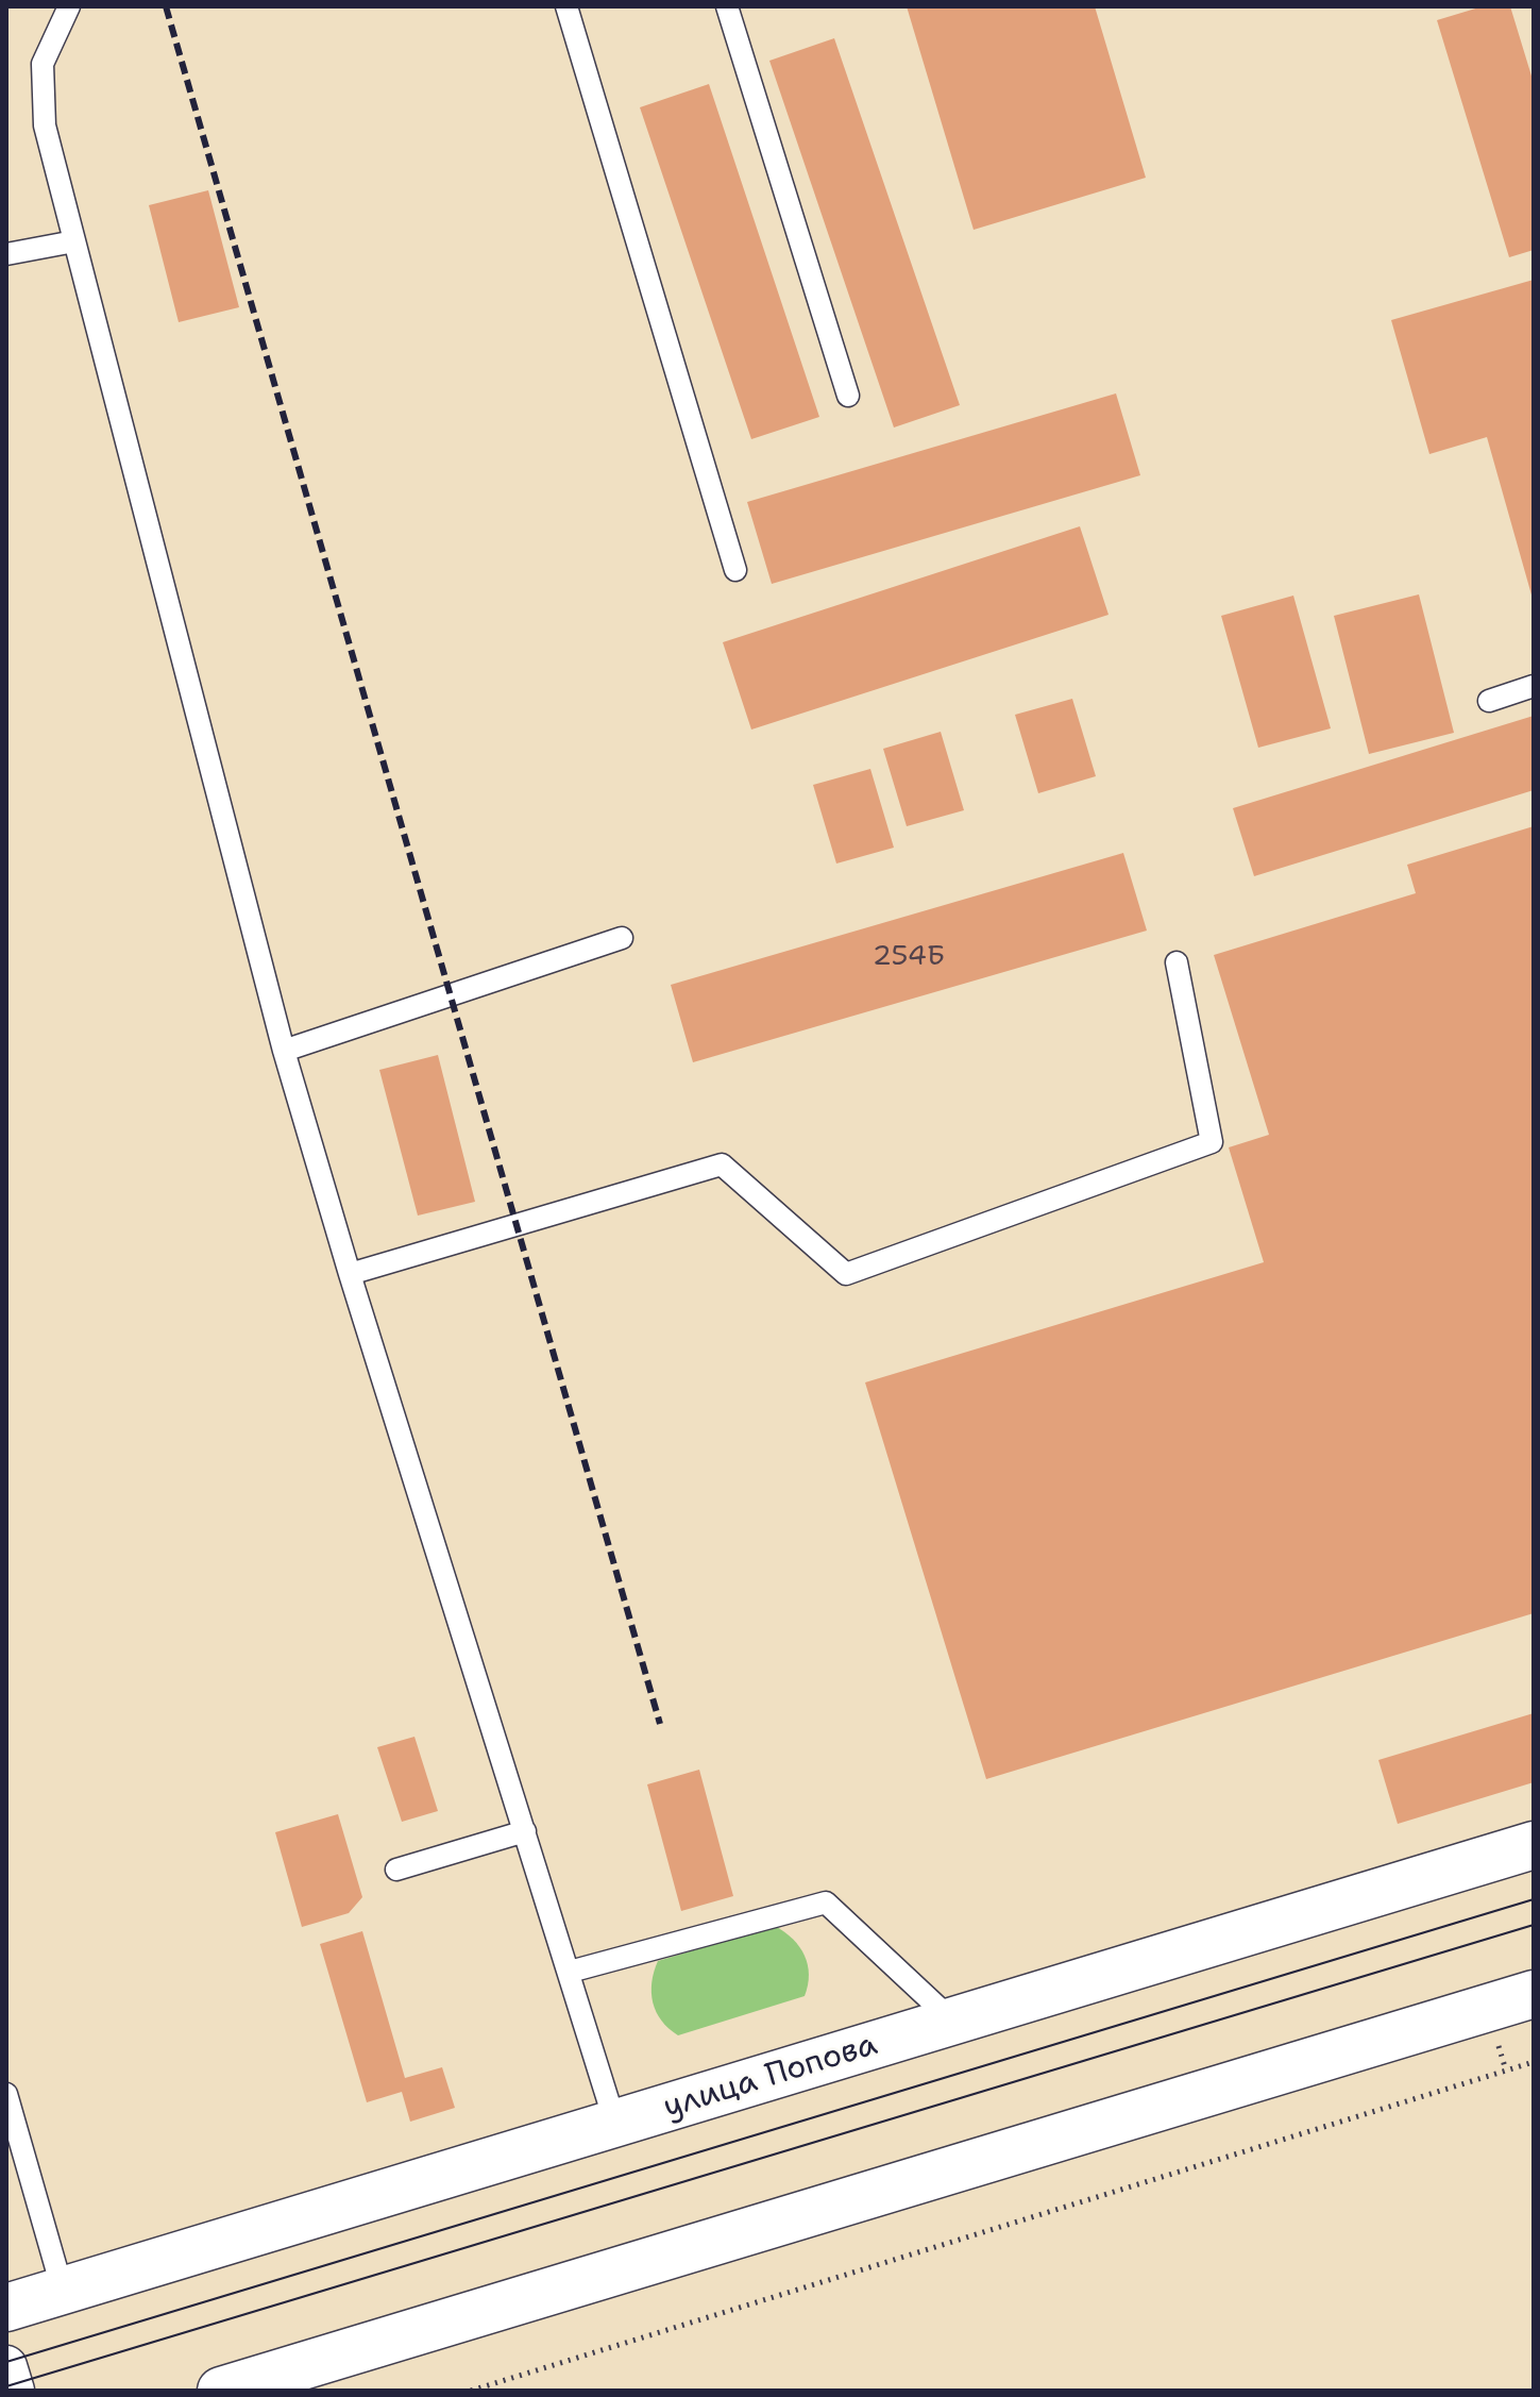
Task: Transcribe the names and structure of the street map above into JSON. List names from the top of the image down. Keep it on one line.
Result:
{"streets":{"main road":["улица Попова"]},"house_numbers":["254Б"]}
